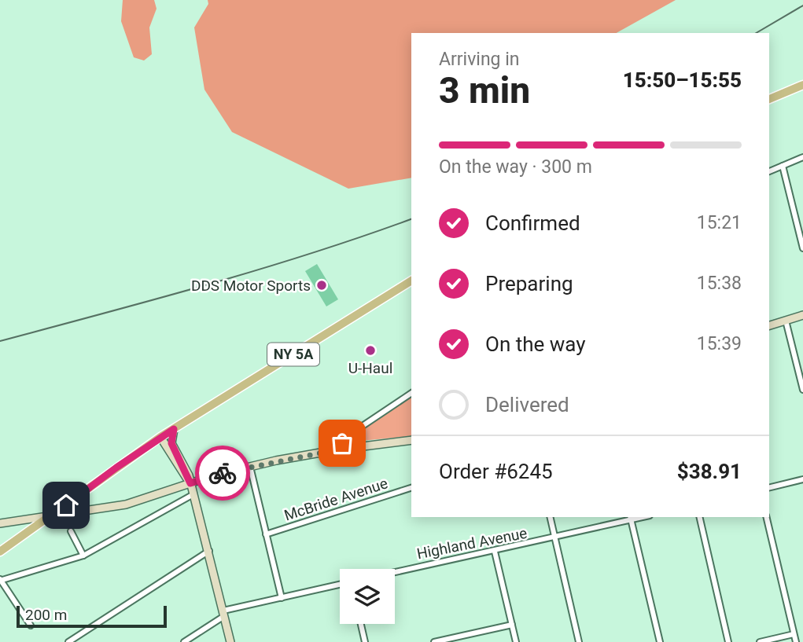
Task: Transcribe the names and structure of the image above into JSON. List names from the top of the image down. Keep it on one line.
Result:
{"streets":{"main road":["NY 5A"],"street":["McBride Avenue","Highland Avenue"]},"places":["DDS Motor Sports","U-Haul"],"scale_bar":"200 m","page":{"heading":["3 min","Arriving in","15:50–15:55"],"panel":["Order #6245","$38.91"],"bar":"On the way · 300 m","list":[["Confirmed","15:21"],["Preparing","15:38"],["On the way","15:39"],"Delivered"],"scale":"200 m"}}
